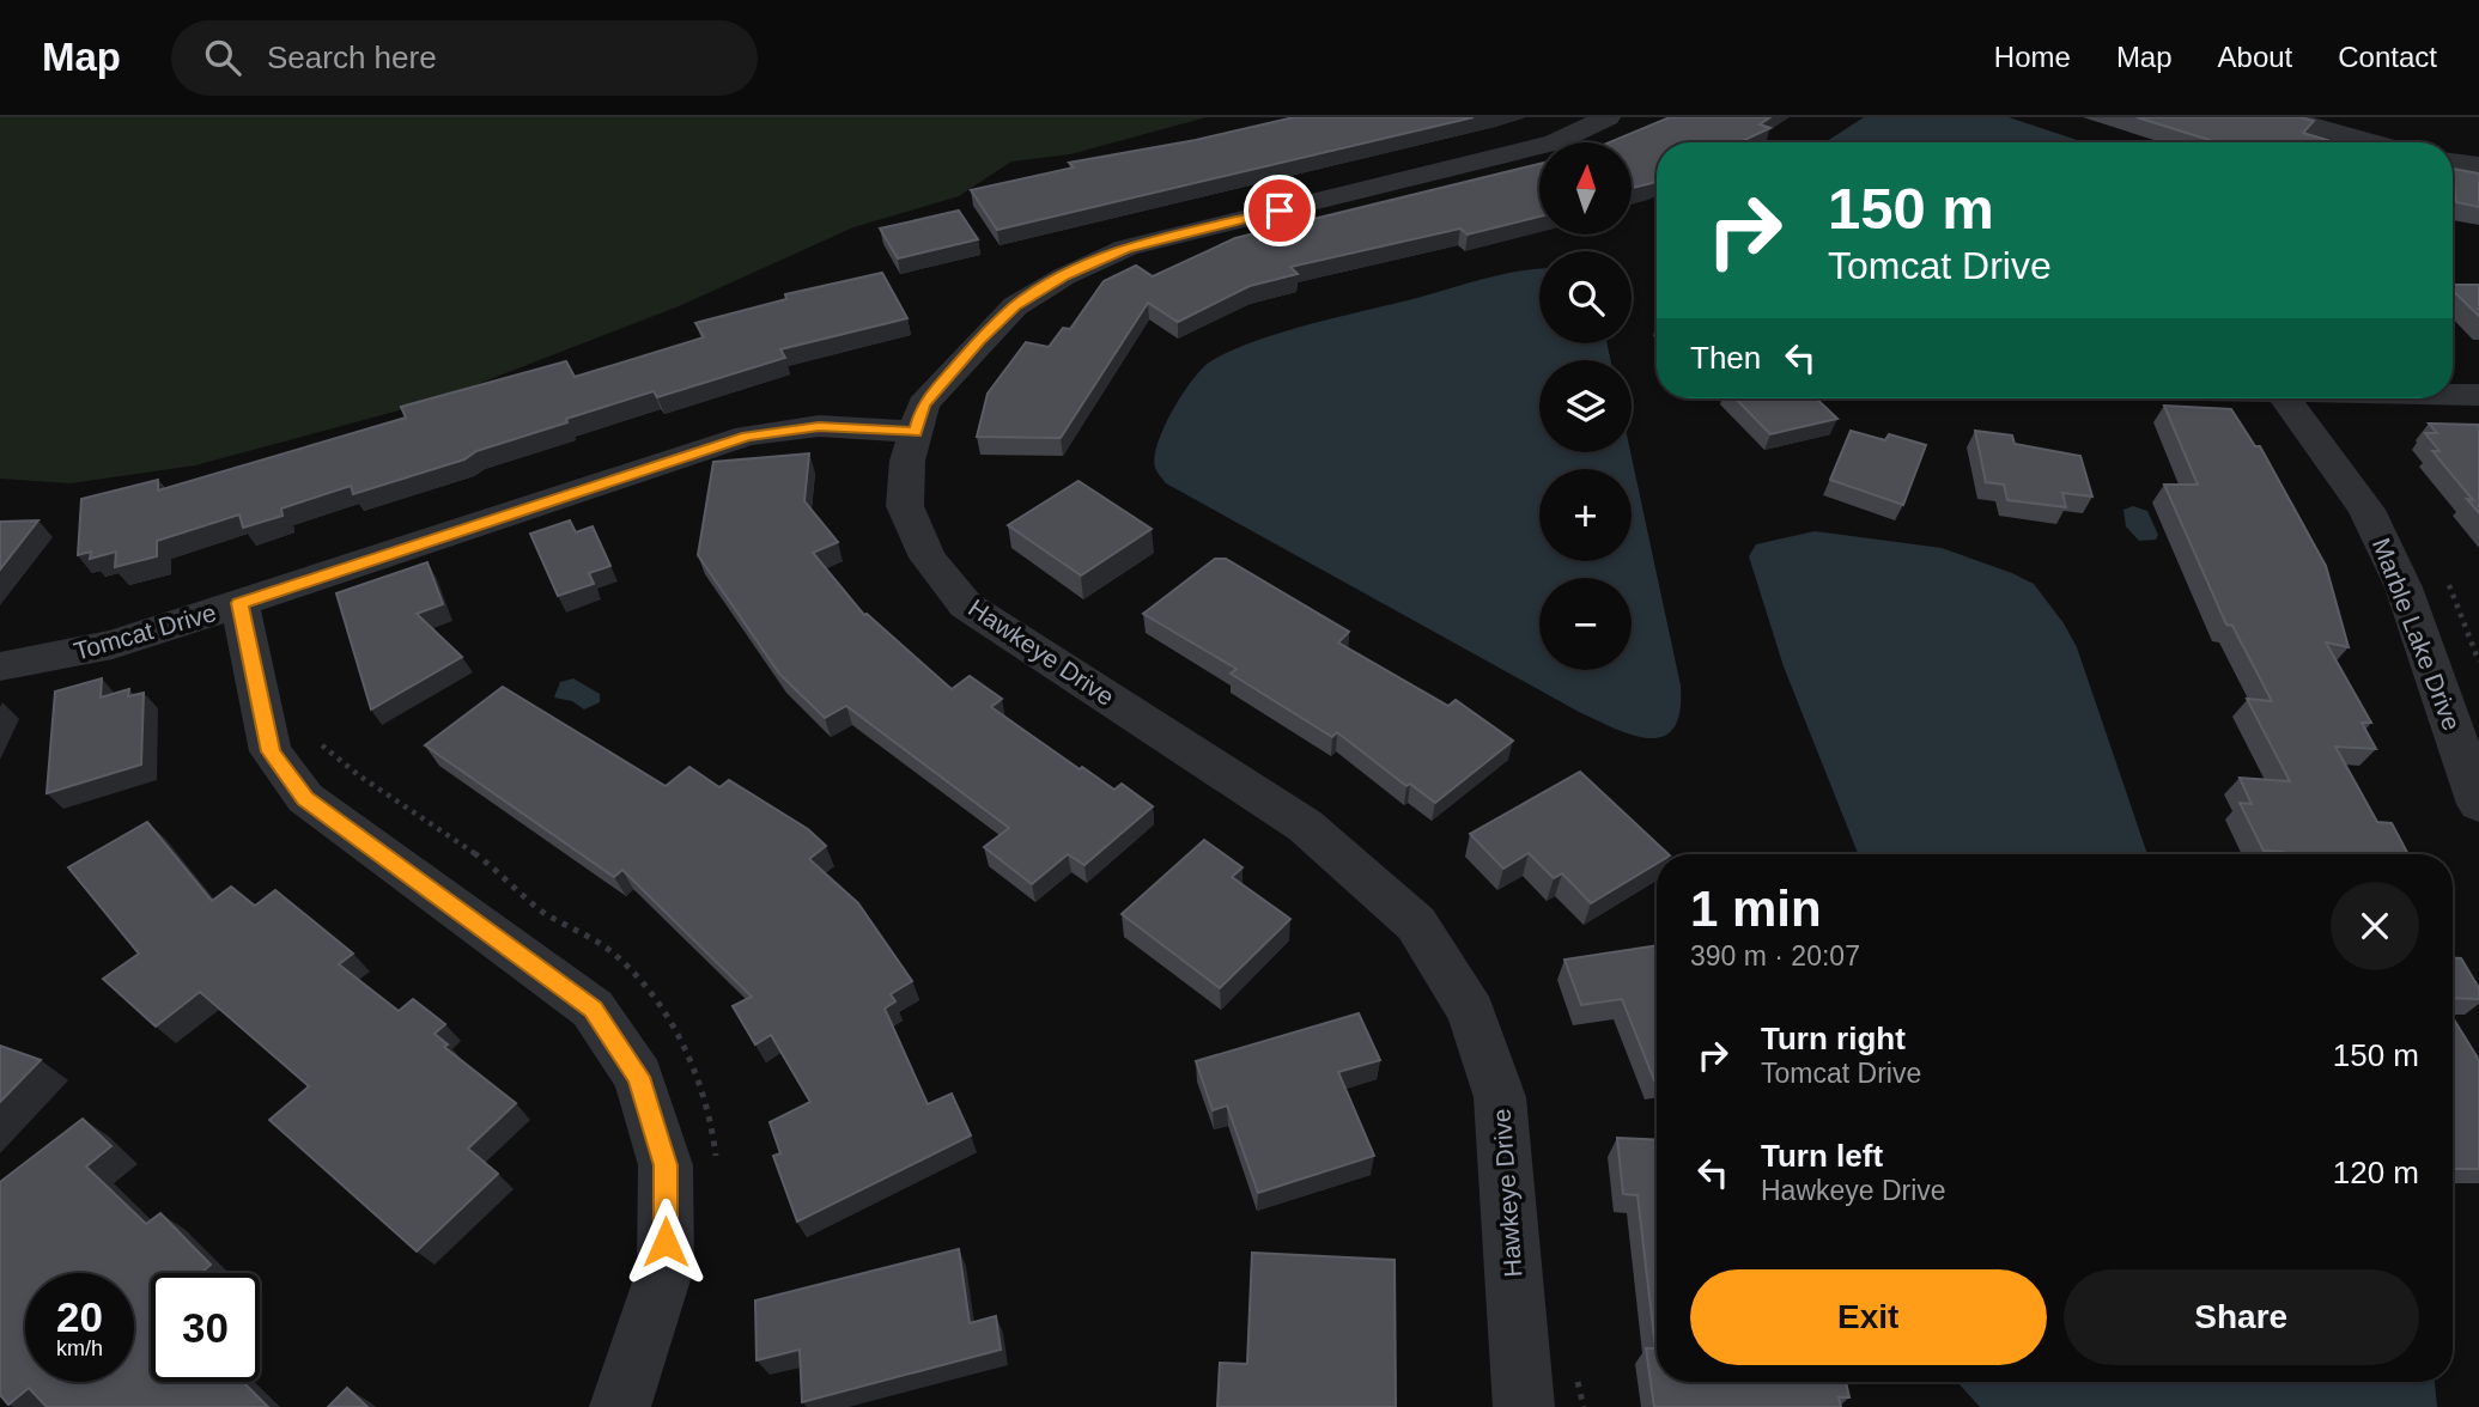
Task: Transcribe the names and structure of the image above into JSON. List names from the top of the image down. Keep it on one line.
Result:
{"streets":{"street":["Tomcat Drive","Marble Lake Drive","Hawkeye Drive"]},"crossings":[["Tomcat Drive","Hawkeye Drive"]],"north":"top","page":{"header":"Map","search":"Search here","nav":["Home","Map","About","Contact"],"map_buttons":["+","−"],"turn":["150 m","Tomcat Drive"],"then":"Then","heading":["1 min","390 m · 20:07"],"list":[{"name":"Turn right","note":"Tomcat Drive","value":"150 m"},{"name":"Turn left","note":"Hawkeye Drive","value":"120 m"}],"buttons":["Exit","Share"],"speed":"20 km/h","limit":"30"}}
